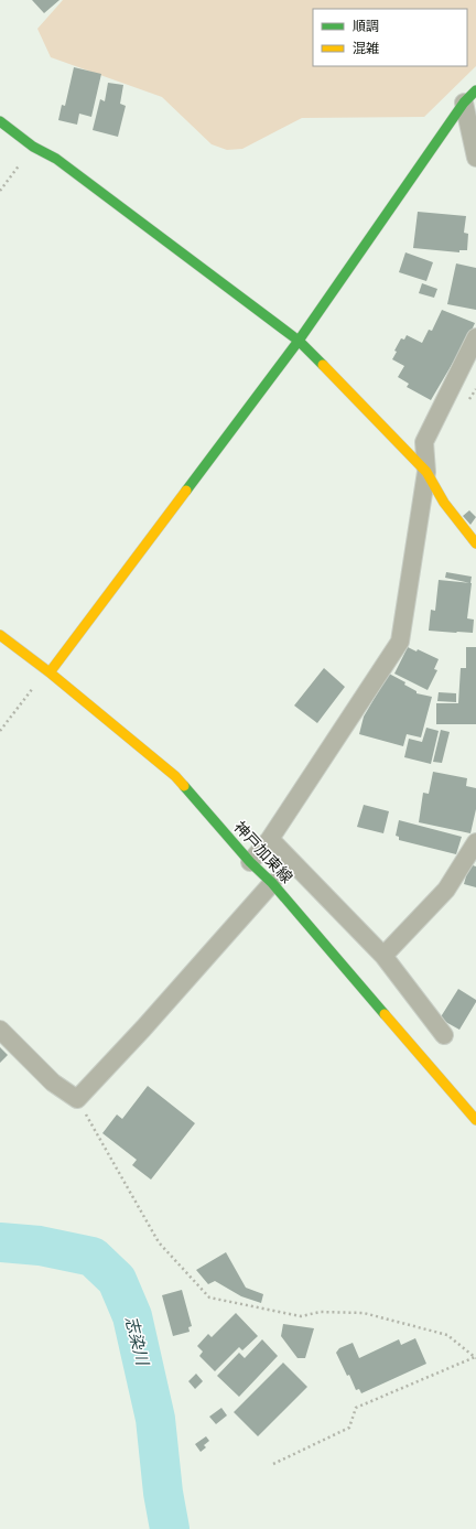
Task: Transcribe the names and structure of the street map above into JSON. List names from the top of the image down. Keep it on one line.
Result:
{"streets":{"street":["神戸加東線"]},"water":["志染川"],"legend":["順調","混雑"]}
